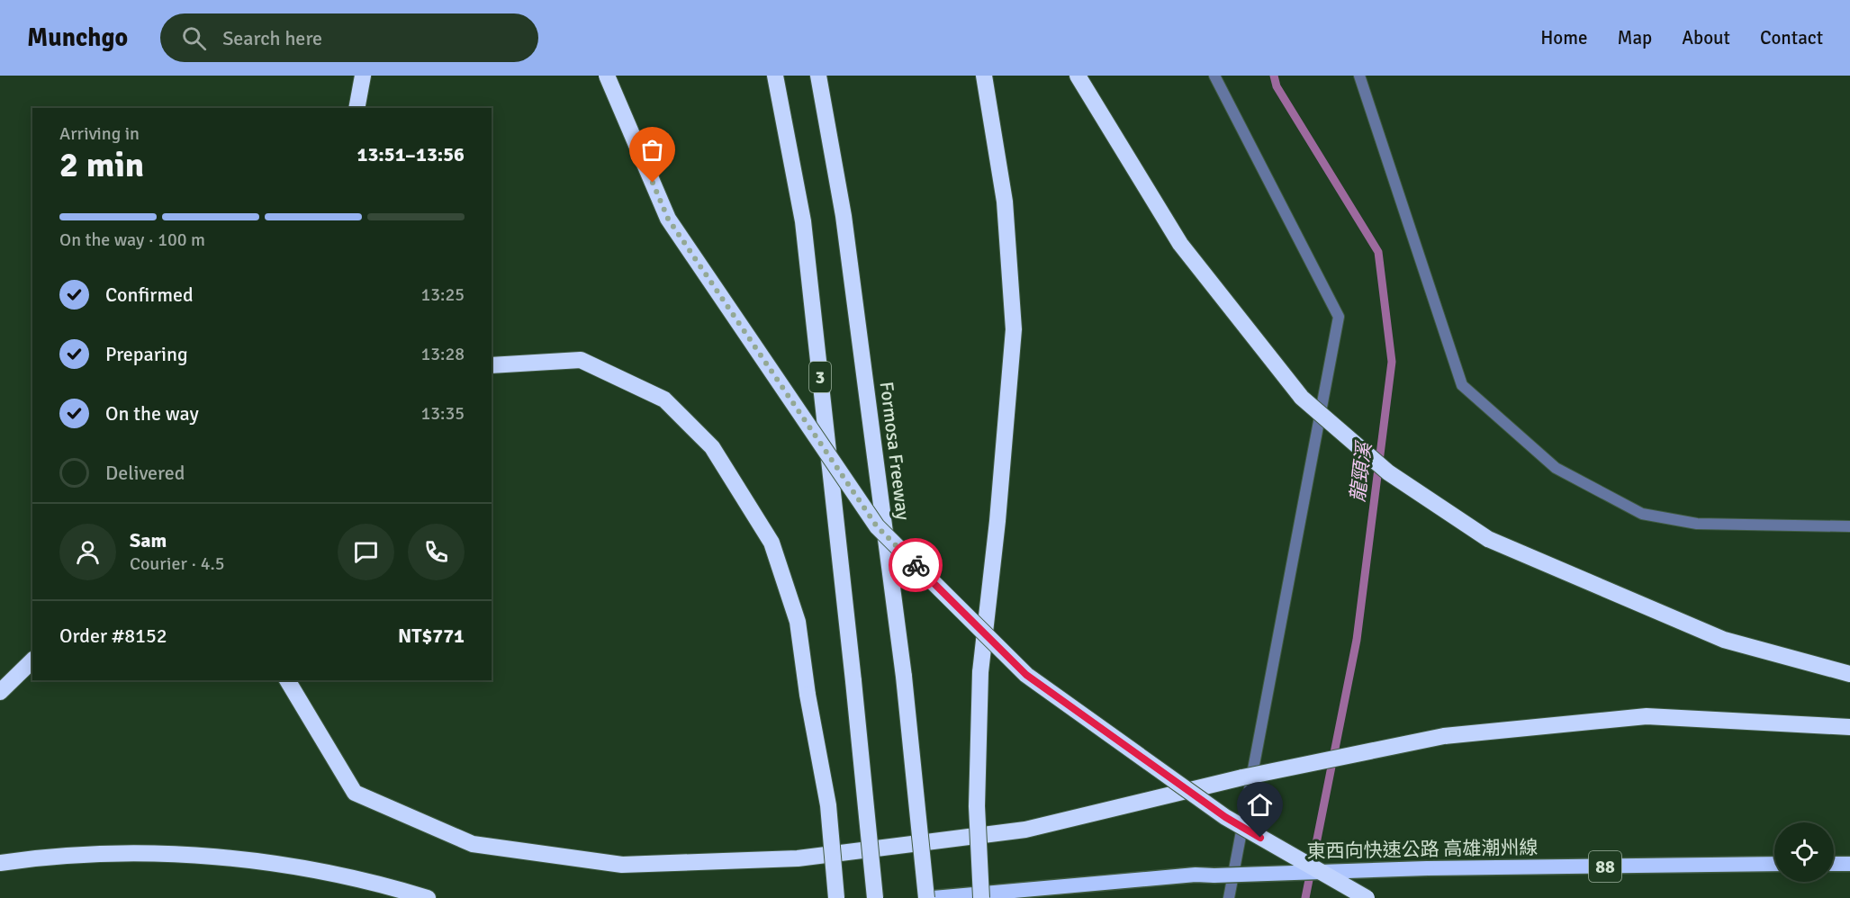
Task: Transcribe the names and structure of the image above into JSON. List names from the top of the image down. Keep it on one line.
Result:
{"streets":{"highway":["3","Formosa Freeway","東西向快速公路 高雄潮州線","88"]},"water":["龍頸溪"],"page":{"header":"Munchgo","search":"Search here","nav":["Home","Map","About","Contact"],"heading":["2 min","Arriving in","13:51–13:56"],"panel":["Sam","Courier · 4.5","Order #8152","NT$771"],"bar":"On the way · 100 m","list":[["Confirmed","13:25"],["Preparing","13:28"],["On the way","13:35"],"Delivered"]}}
